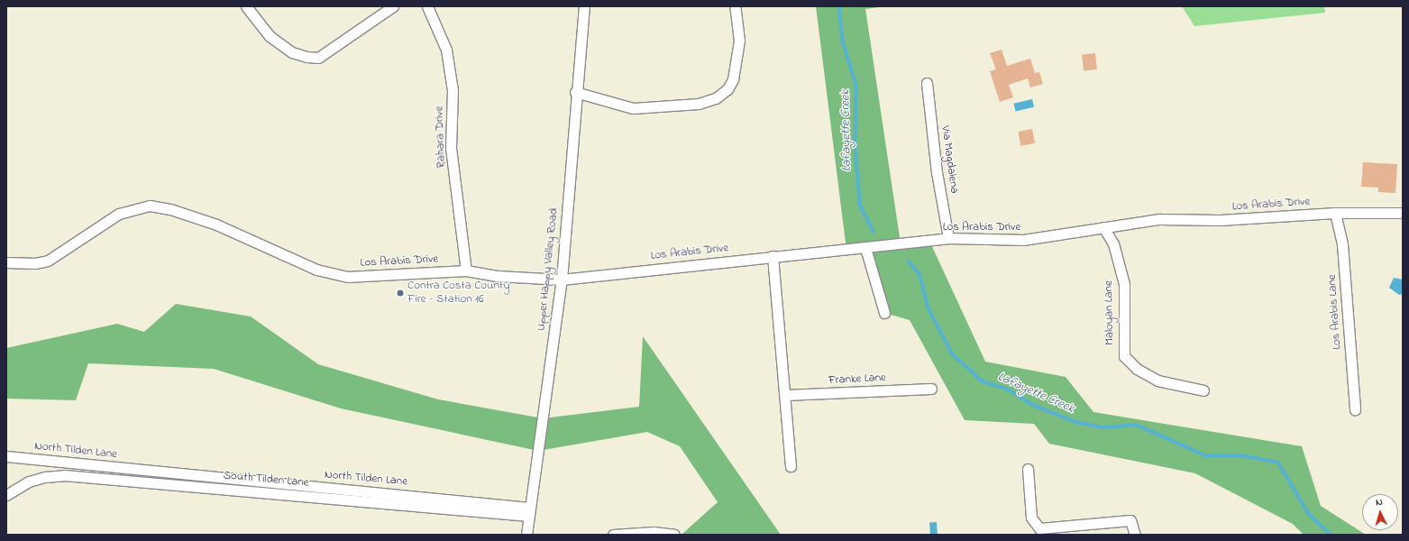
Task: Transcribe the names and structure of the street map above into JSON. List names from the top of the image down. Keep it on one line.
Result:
{"streets":{"street":["Rahara Drive","Via Magdalena","Los Arabis Drive","Upper Happy Valley Road","Los Arabis Lane","Maloyan Lane","Franke Lane","North Tilden Lane","South Tilden Lane"]},"crossings":[["Rahara Drive","Los Arabis Drive"],["Via Magdalena","Los Arabis Drive"],["Los Arabis Drive","Upper Happy Valley Road"],["Los Arabis Drive","Los Arabis Lane"],["Los Arabis Drive","Maloyan Lane"],["Upper Happy Valley Road","North Tilden Lane"],["Upper Happy Valley Road","South Tilden Lane"],["North Tilden Lane","South Tilden Lane"]],"water":["Lafayette Creek"],"places":["Contra Costa County Fire - Station 16"],"north":"top"}
